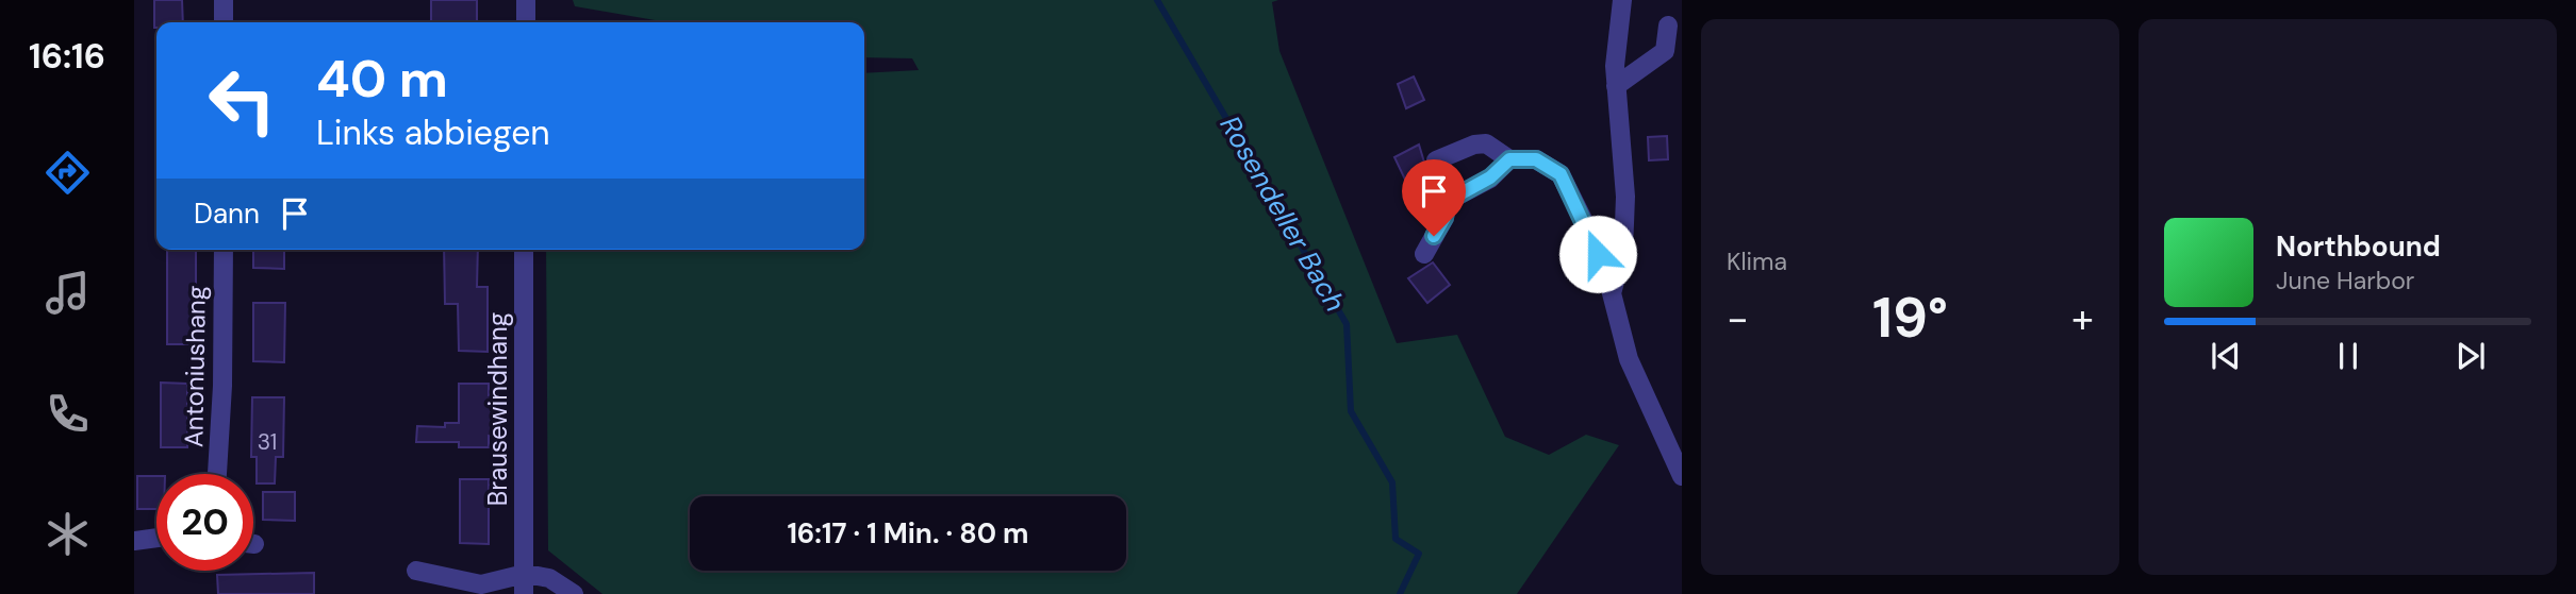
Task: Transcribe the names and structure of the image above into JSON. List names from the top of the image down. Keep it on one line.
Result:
{"streets":{"street":["Antoniushang","Brausewindhang"]},"water":["Rosendeller Bach"],"house_numbers":["31"],"page":{"tabs":"16:16","tile":"Klima","turn":["40 m","Links abbiegen"],"then":"Dann","song":["Northbound","June Harbor"],"heat":["−","19°","+"],"limit":"20","trip":"16:17 · 1 Min. · 80 m"}}
